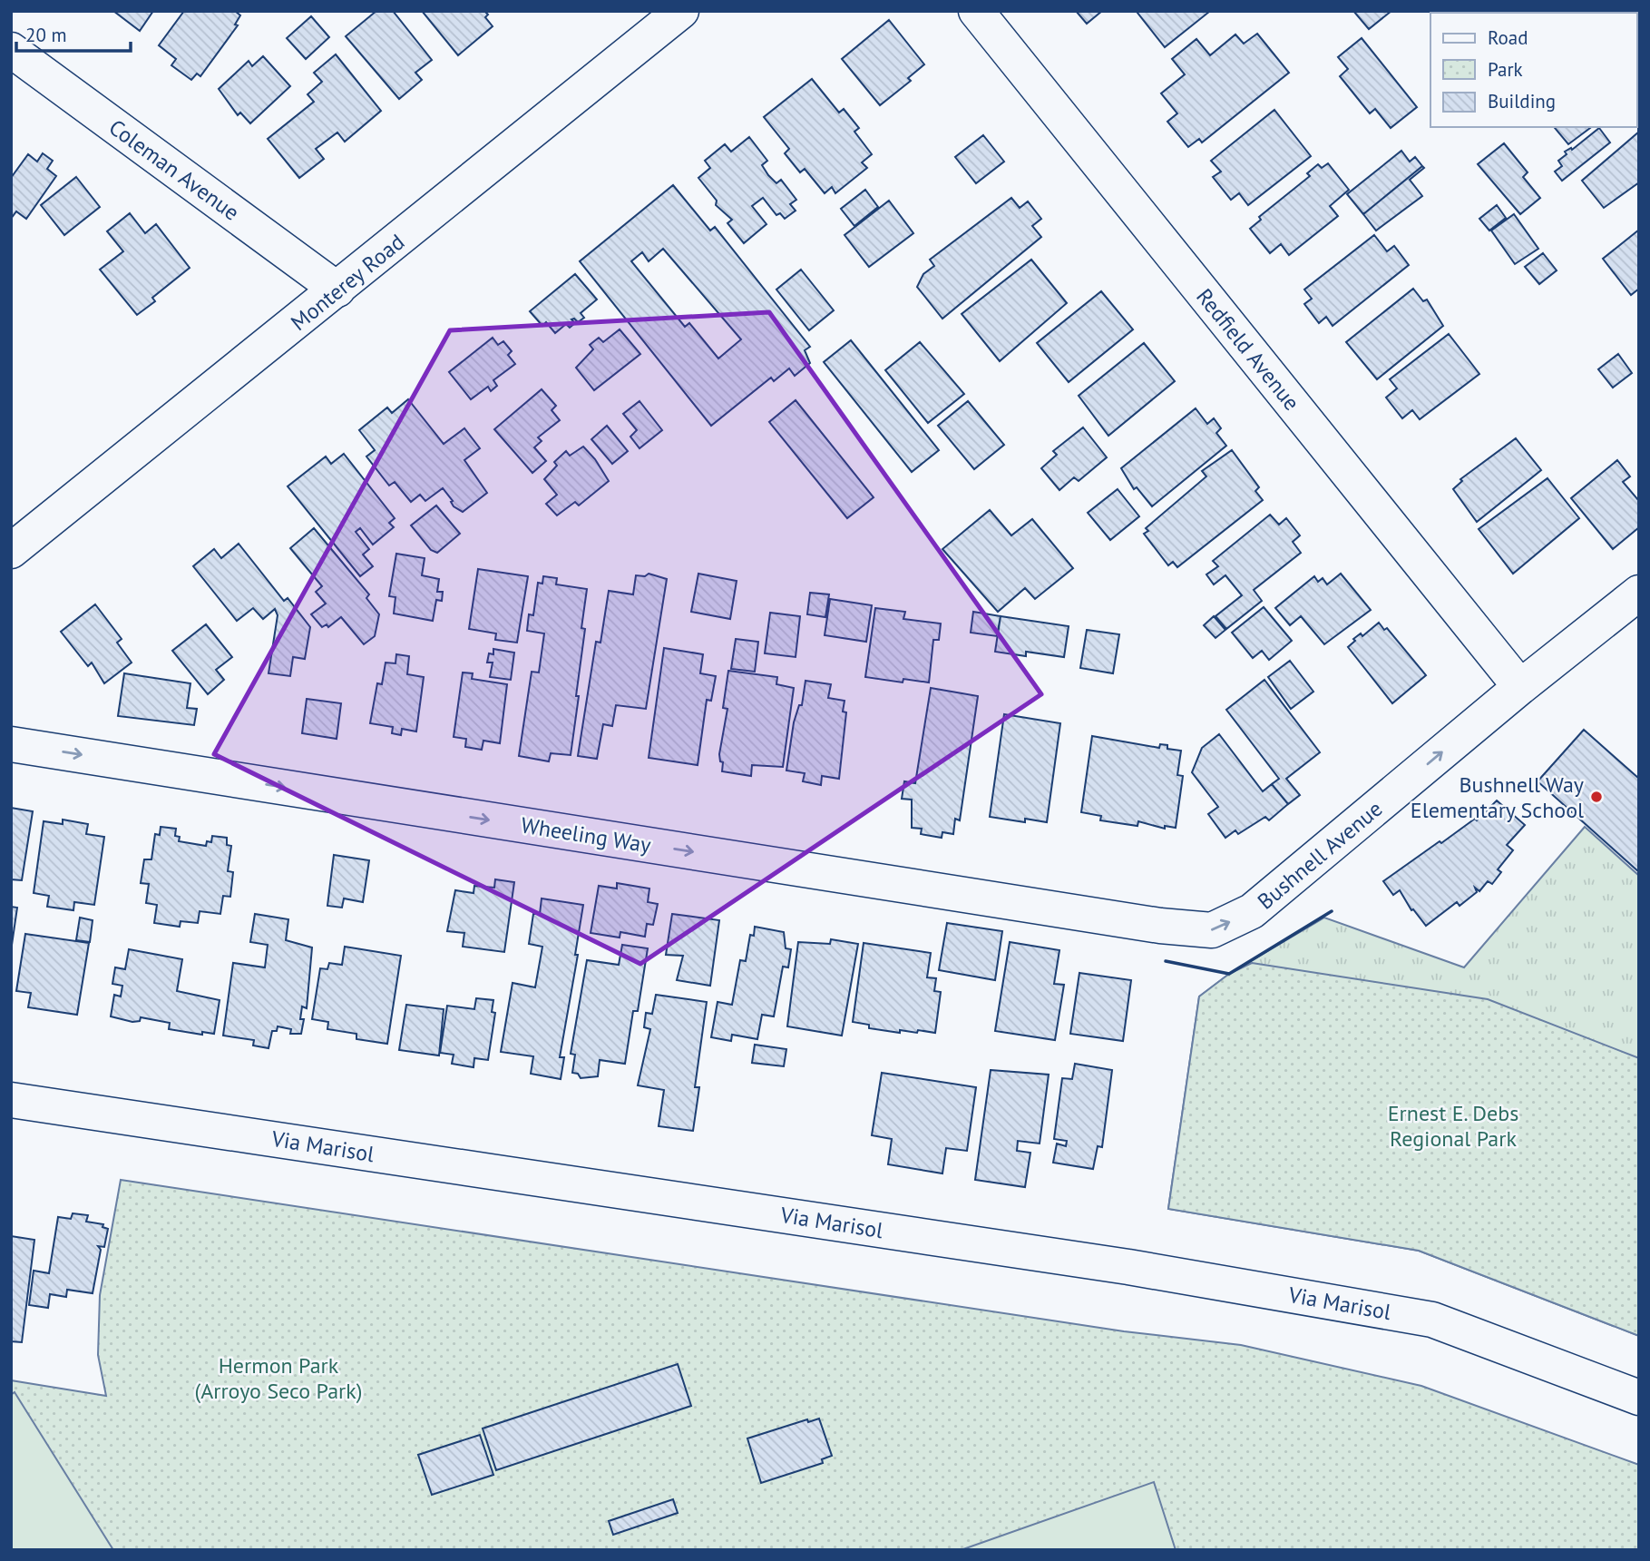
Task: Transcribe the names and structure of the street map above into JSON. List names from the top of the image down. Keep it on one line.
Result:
{"streets":{"street":["Coleman Avenue","Monterey Road","Redfield Avenue","Wheeling Way","Bushnell Avenue","Via Marisol"]},"crossings":[["Coleman Avenue","Monterey Road"],["Redfield Avenue","Bushnell Avenue"],["Wheeling Way","Bushnell Avenue"]],"one_way":["Wheeling Way","Bushnell Avenue"],"parks":["Ernest E. Debs Regional Park","Hermon Park (Arroyo Seco Park)"],"places":["Bushnell Way Elementary School"],"legend":["Road","Park","Building"],"scale_bar":"20 m"}
